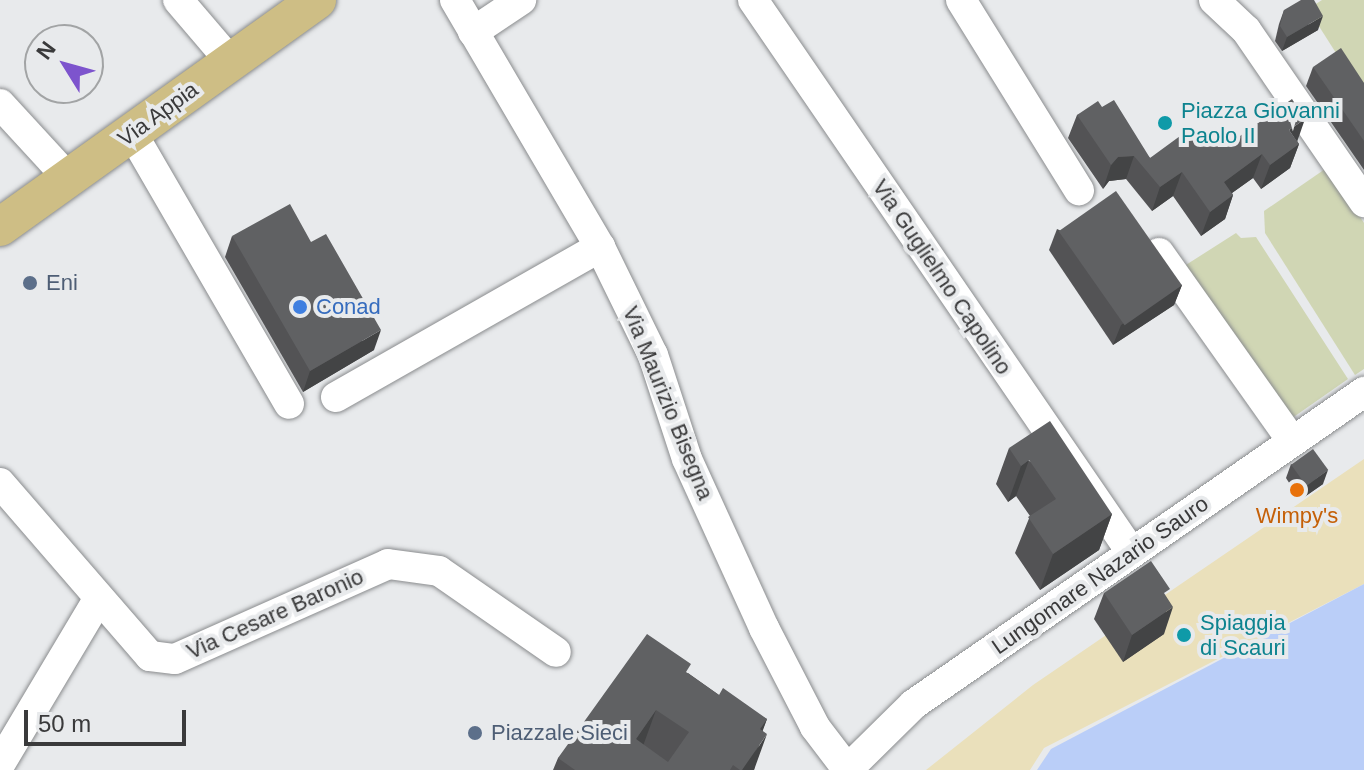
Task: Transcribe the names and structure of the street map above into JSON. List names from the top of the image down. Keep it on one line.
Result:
{"streets":{"main road":["Via Appia"],"street":["Via Guglielmo Capolino","Via Maurizio Bisegna","Lungomare Nazario Sauro","Via Cesare Baronio"]},"crossings":[["Via Guglielmo Capolino","Lungomare Nazario Sauro"],["Via Maurizio Bisegna","Lungomare Nazario Sauro"]],"places":["Piazza Giovanni Paolo II","Eni","Conad","Wimpy's","Spiaggia di Scauri","Piazzale Sieci"],"scale_bar":"50 m","north":"top left"}
